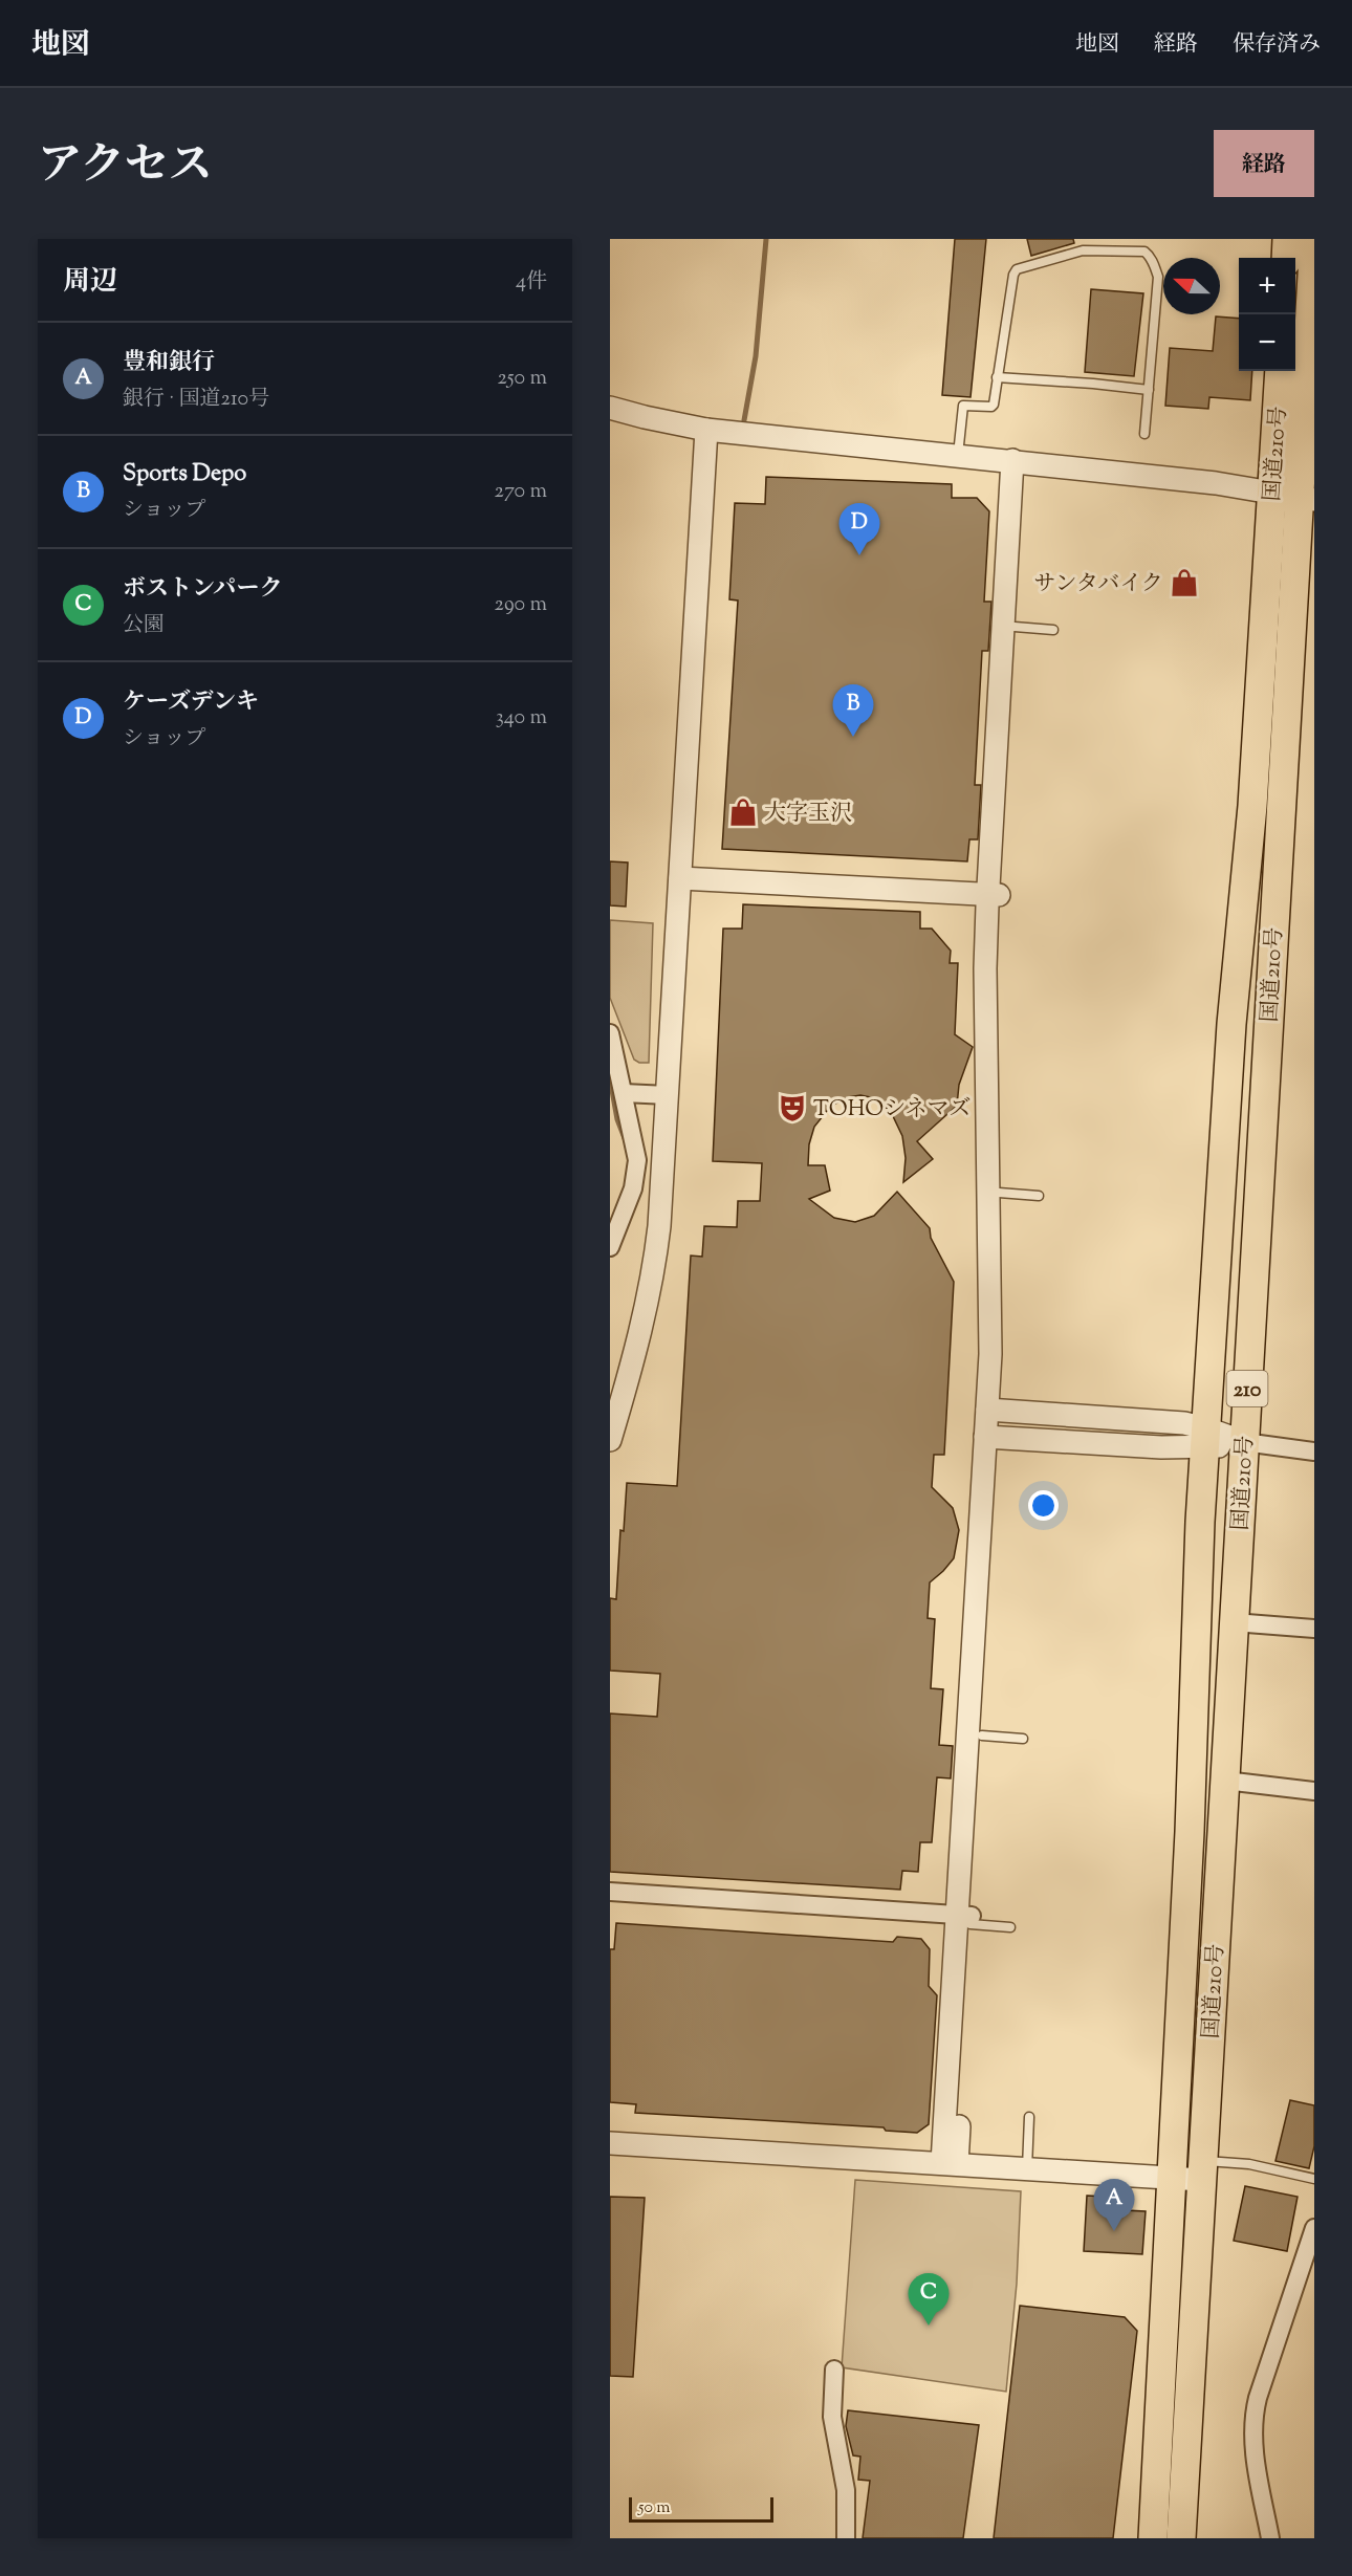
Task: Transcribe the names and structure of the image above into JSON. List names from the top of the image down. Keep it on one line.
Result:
{"streets":{"highway":["国道210号","210"]},"places":{"shop":["サンタバイク","大字玉沢"],"theatre":["TOHOシネマズ"]},"scale_bar":"50 m","north":"left","page":{"header":"地図","nav":["地図","経路","保存済み"],"title":"アクセス","buttons":"経路","heading":["周辺","4件"],"map_buttons":["+","−"],"list":[{"mark":"A","name":"豊和銀行","note":"銀行 · 国道210号","value":"250 m"},{"mark":"B","name":"Sports Depo","note":"ショップ","value":"270 m"},{"mark":"C","name":"ボストンパーク","note":"公園","value":"290 m"},{"mark":"D","name":"ケーズデンキ","note":"ショップ","value":"340 m"}],"pins":["D","B","A","C"],"scale":"50 m"}}
